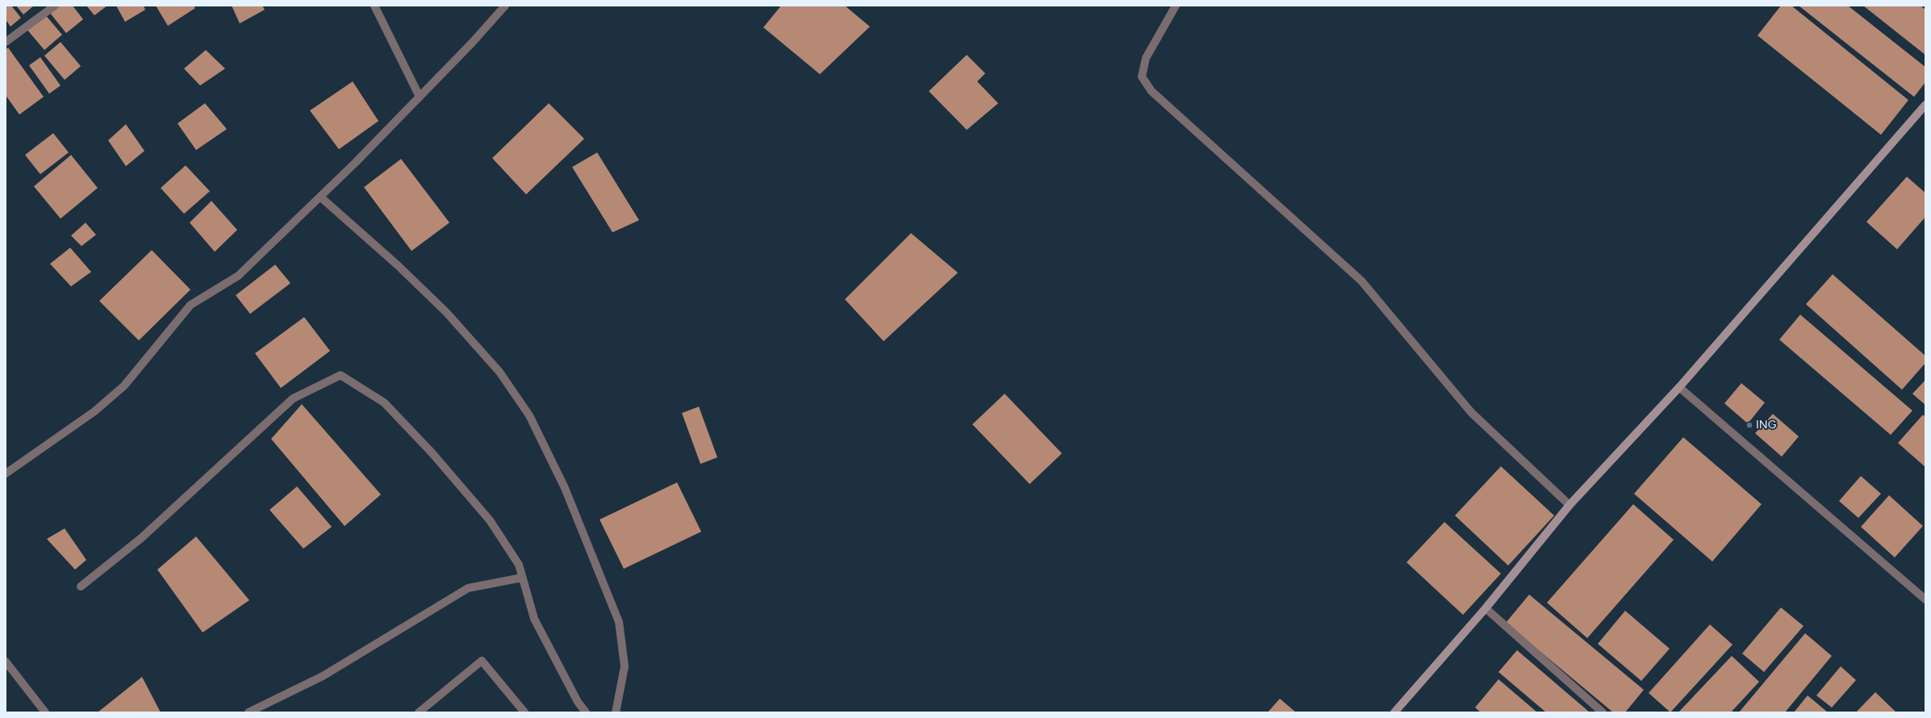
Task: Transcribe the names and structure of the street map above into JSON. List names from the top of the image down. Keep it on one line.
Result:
{"places":["ING"]}
